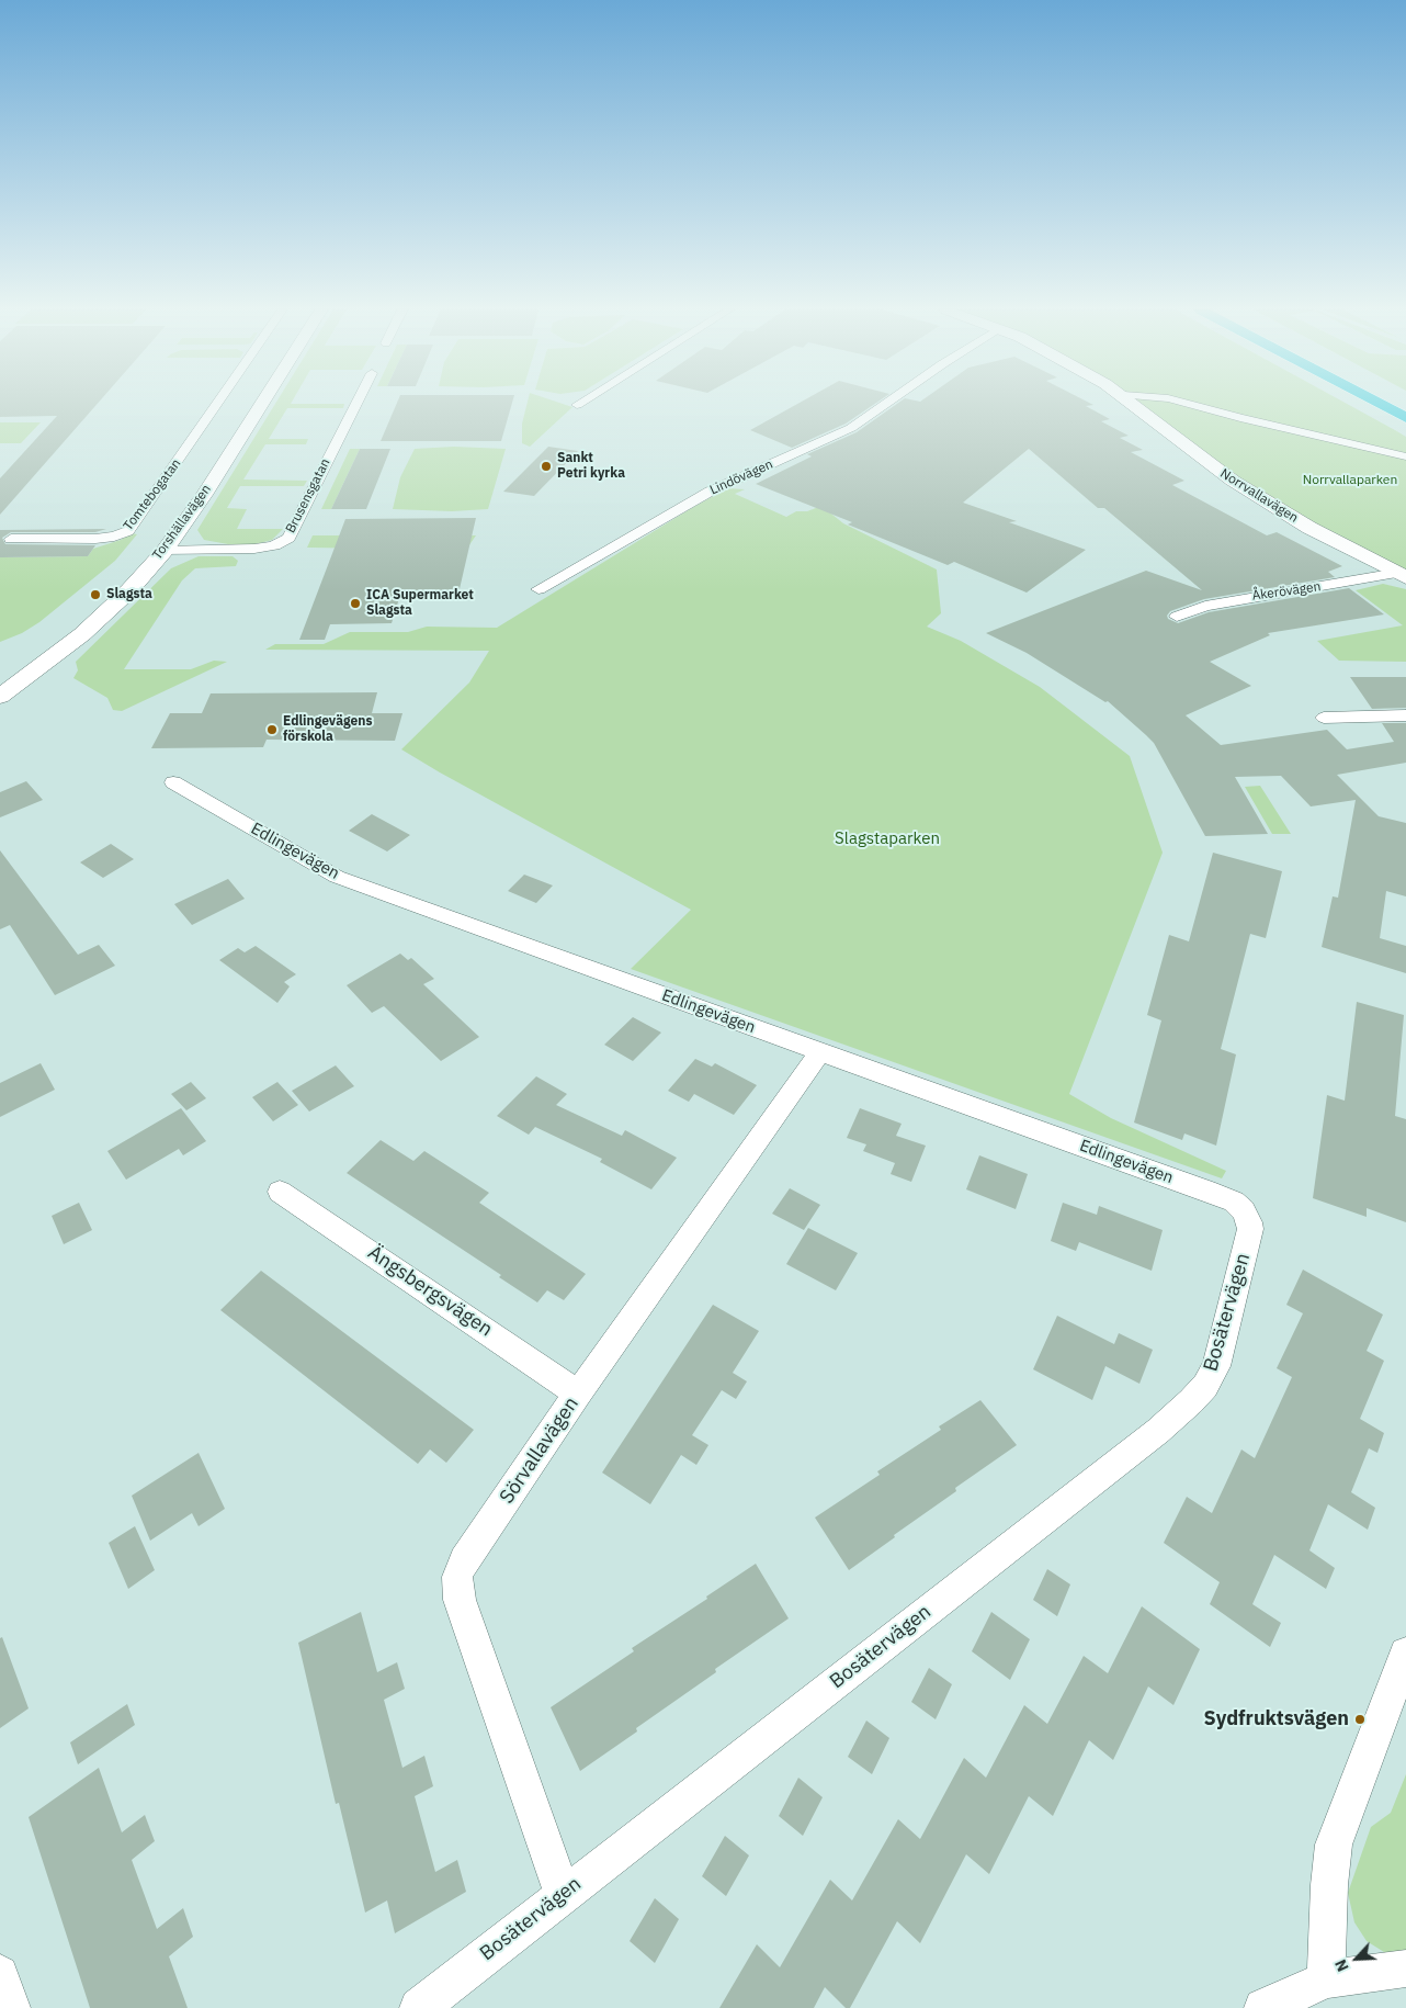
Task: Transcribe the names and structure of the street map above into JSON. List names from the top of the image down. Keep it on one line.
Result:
{"streets":{"main road":["Norrvallavägen","Torshällavägen"],"street":["Lindövägen","Tomtebogatan","Brusensgatan","Åkerövägen","Edlingevägen","Ängsbergsvägen","Bosätervägen","Sörvallavägen"]},"crossings":[["Brusensgatan","Torshällavägen"],["Norrvallavägen","Åkerövägen"],["Edlingevägen","Bosätervägen"],["Edlingevägen","Sörvallavägen"],["Ängsbergsvägen","Sörvallavägen"],["Bosätervägen","Sörvallavägen"]],"parks":["Norrvallaparken","Slagstaparken"],"places":["Sankt Petri kyrka","Slagsta","ICA Supermarket Slagsta","Edlingevägens förskola","Sydfruktsvägen"],"north":"bottom left"}
